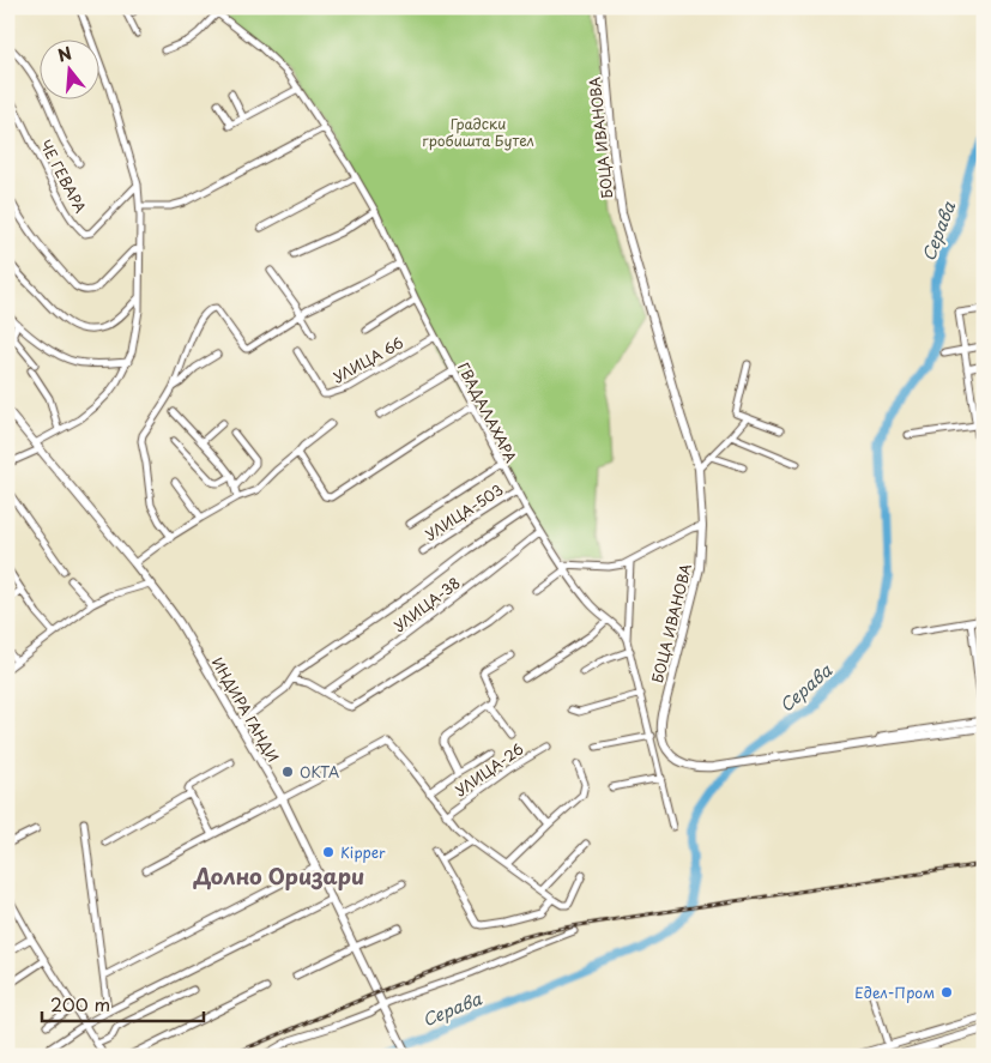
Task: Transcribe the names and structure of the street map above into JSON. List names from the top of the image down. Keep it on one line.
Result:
{"streets":{"street":["БОЦА ИВАНОВА","ЧЕ ГЕВАРА","УЛИЦА 66","ГВАДАЛАХАРА","УЛИЦА-503","УЛИЦА-38","ИНДИРА ГАНДИ","УЛИЦА-26"]},"crossings":[["УЛИЦА 66","ГВАДАЛАХАРА"],["ГВАДАЛАХАРА","УЛИЦА-503"],["ГВАДАЛАХАРА","УЛИЦА-38"]],"districts":["Долно Оризари"],"water":["Серава"],"parks":["Градски гробишта Бутел"],"places":["ОКТА","Kipper","Едел-Пром"],"scale_bar":"200 m","north":"top"}
